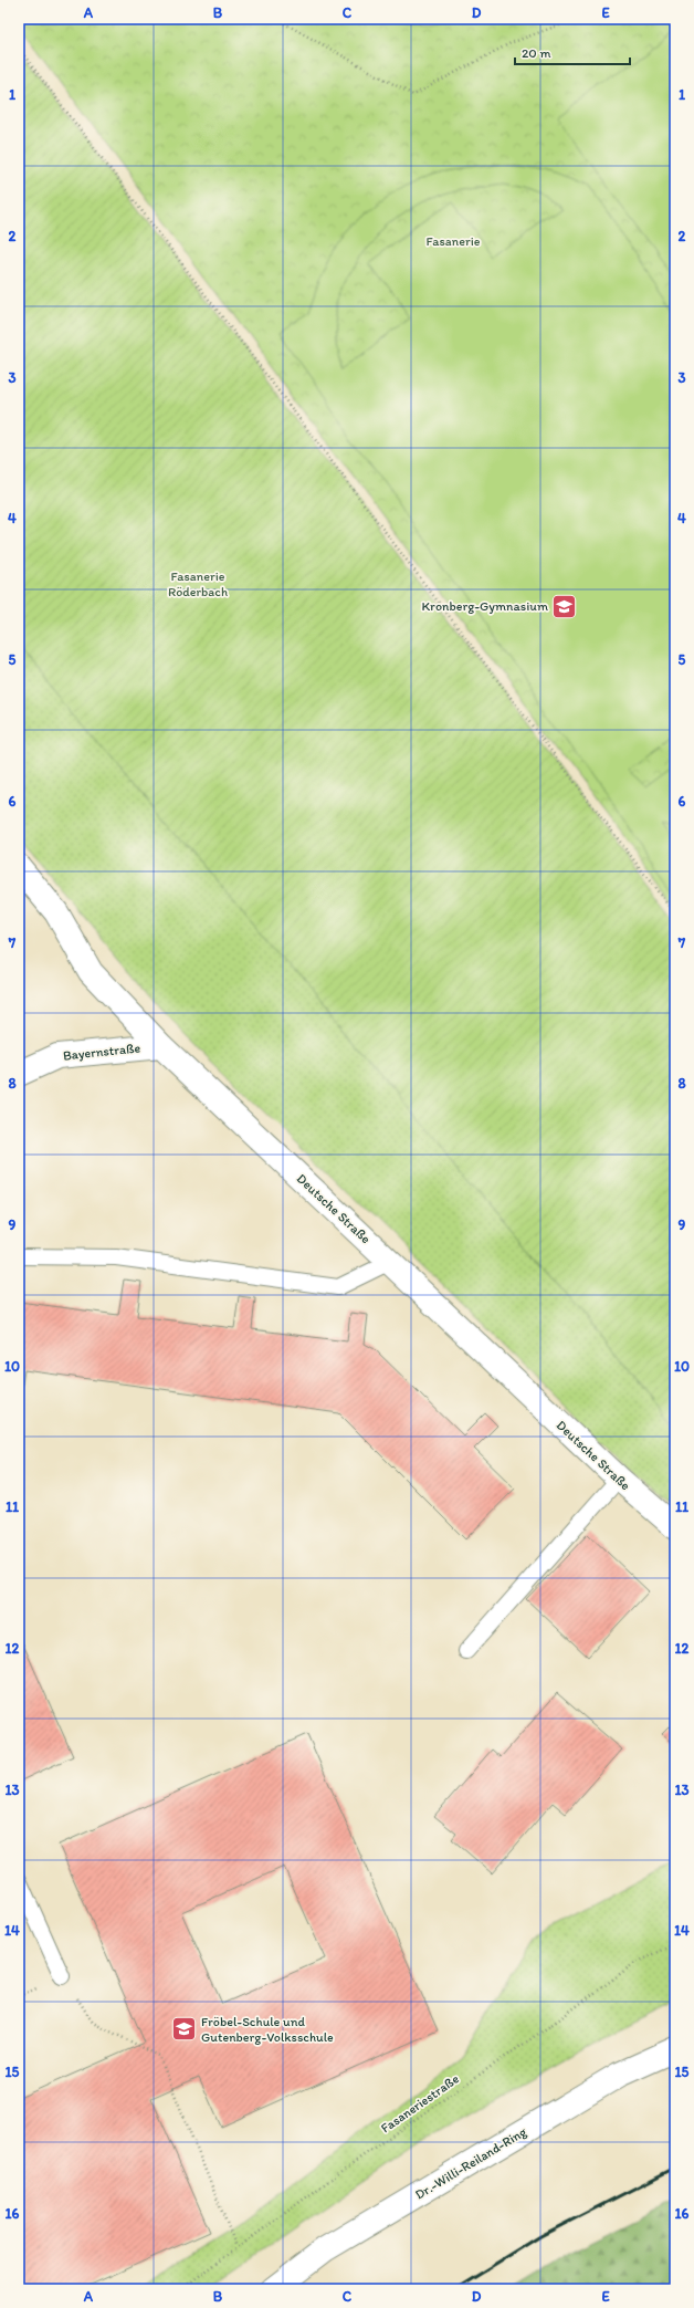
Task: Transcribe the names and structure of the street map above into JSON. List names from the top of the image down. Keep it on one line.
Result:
{"streets":{"main road":["Bayernstraße","Deutsche Straße","Dr.-Willi-Reiland-Ring"],"path":["Fasaneriestraße"]},"crossings":[["Bayernstraße","Deutsche Straße"]],"parks":["Fasanerie","Fasanerie Röderbach"],"places":{"school or university":["Kronberg-Gymnasium","Fröbel-Schule und Gutenberg-Volksschule"]},"scale_bar":"20 m","grid":{"columns":["A","B","C","D","E"],"rows":["1","2","3","4","5","6","7","8","9","10","11","12","13","14","15","16"]}}
